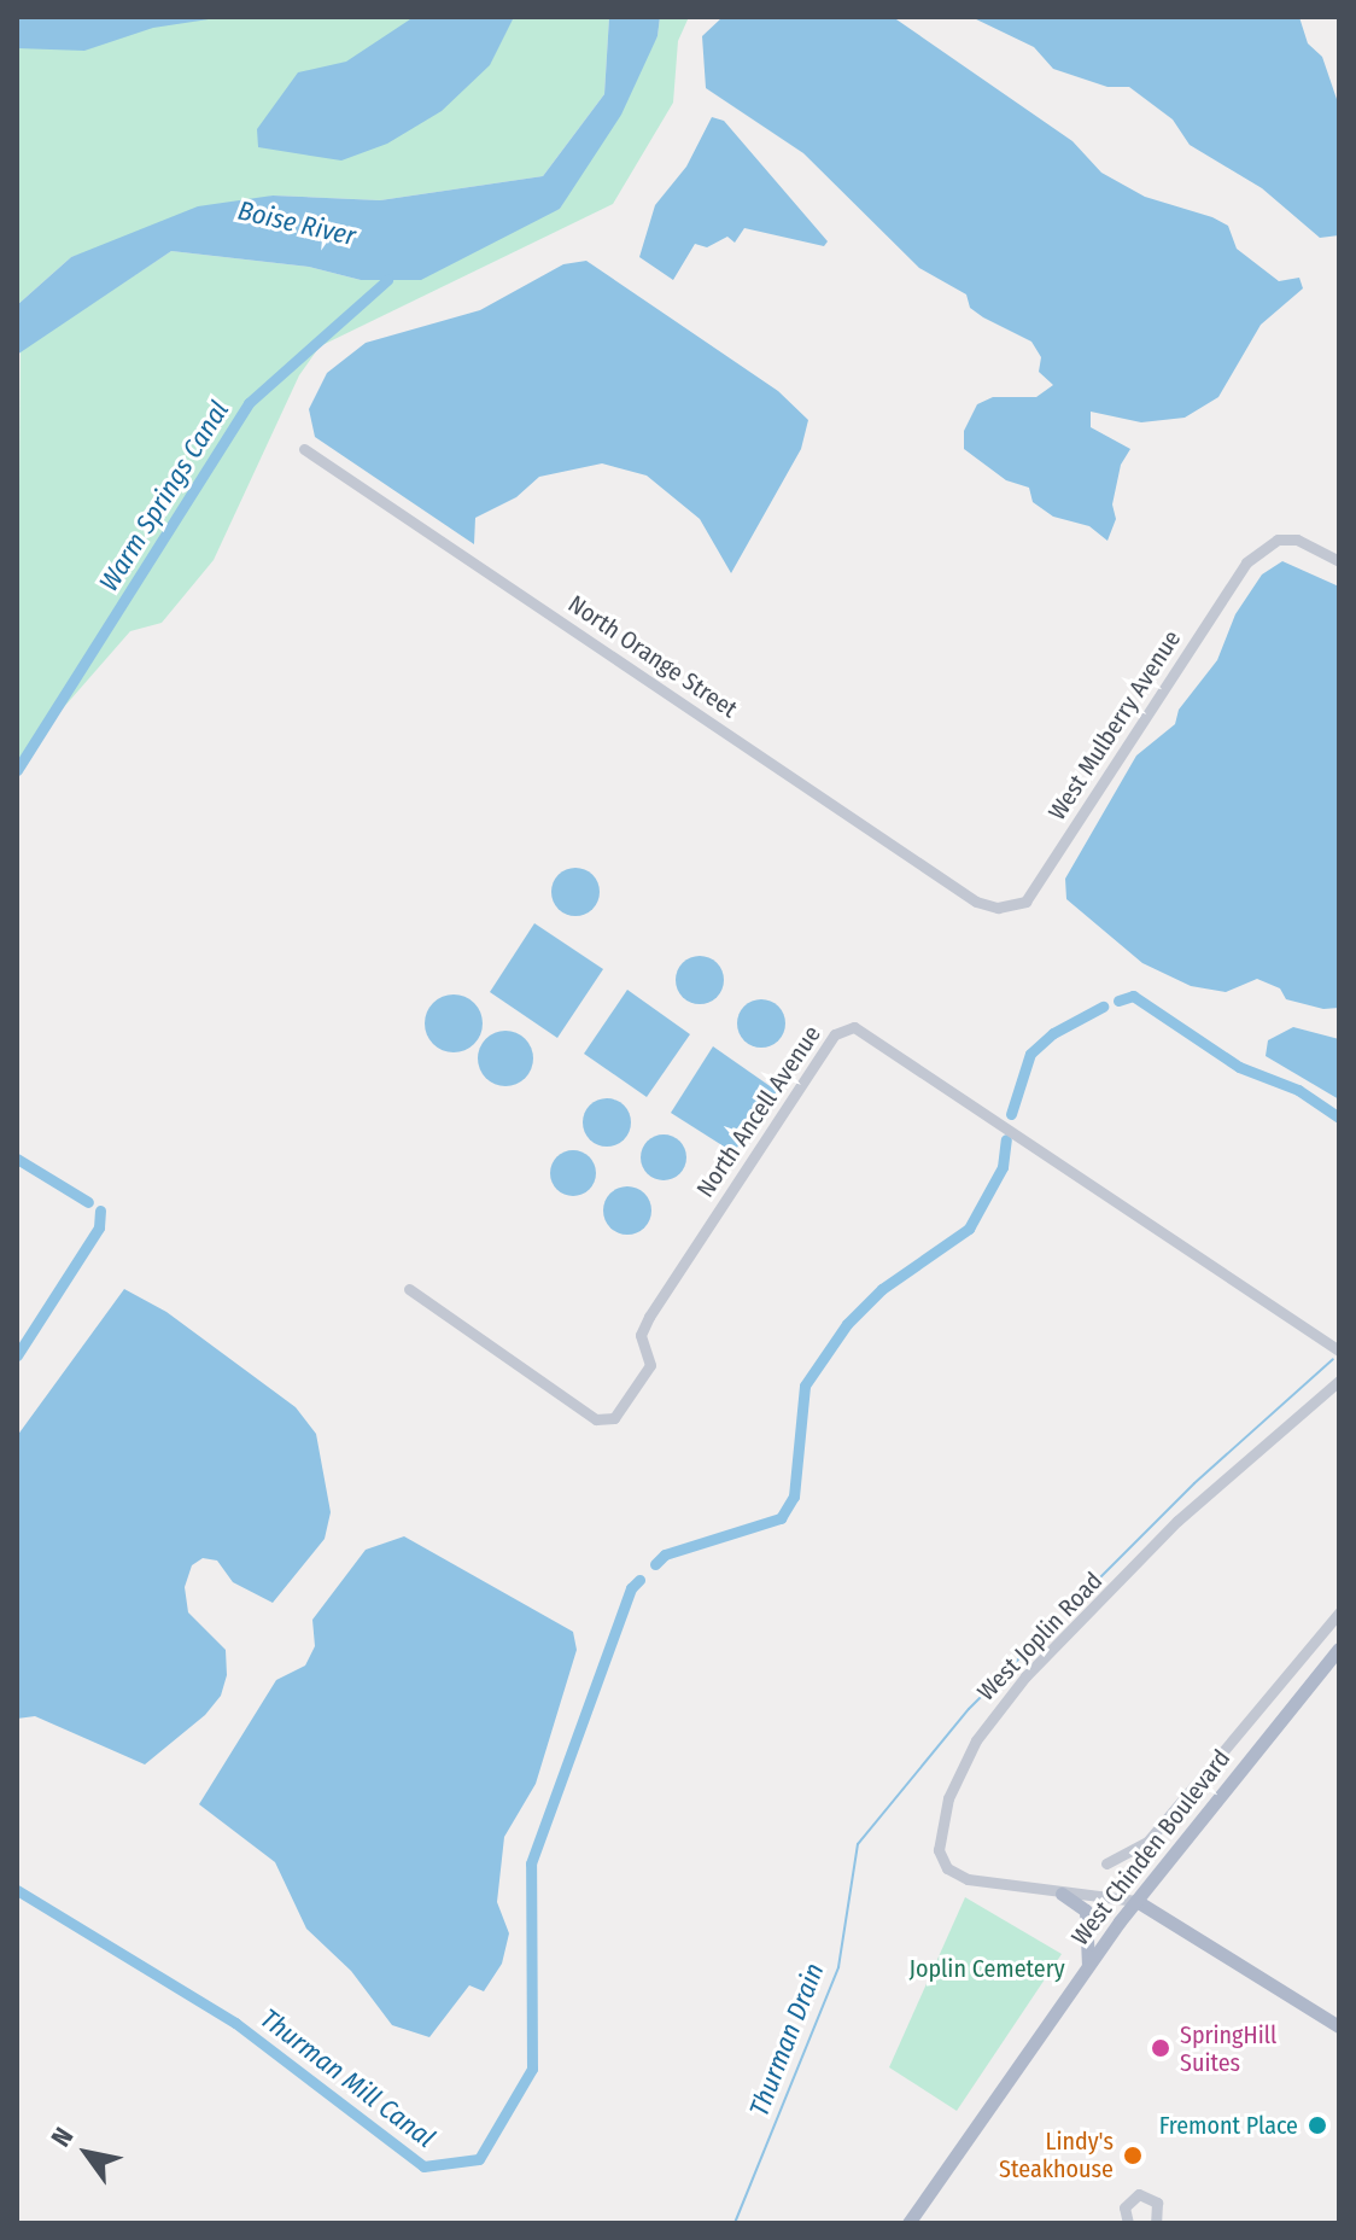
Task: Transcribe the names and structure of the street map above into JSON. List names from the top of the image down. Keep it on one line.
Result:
{"streets":{"main road":["West Chinden Boulevard"],"street":["North Orange Street","West Mulberry Avenue","North Ancell Avenue","West Joplin Road"]},"crossings":[["North Orange Street","West Mulberry Avenue"],["West Joplin Road","West Chinden Boulevard"]],"water":["Boise River","Warm Springs Canal","Thurman Drain","Thurman Mill Canal"],"parks":["Joplin Cemetery"],"places":["SpringHill Suites","Fremont Place","Lindy's Steakhouse"],"north":"top left"}
